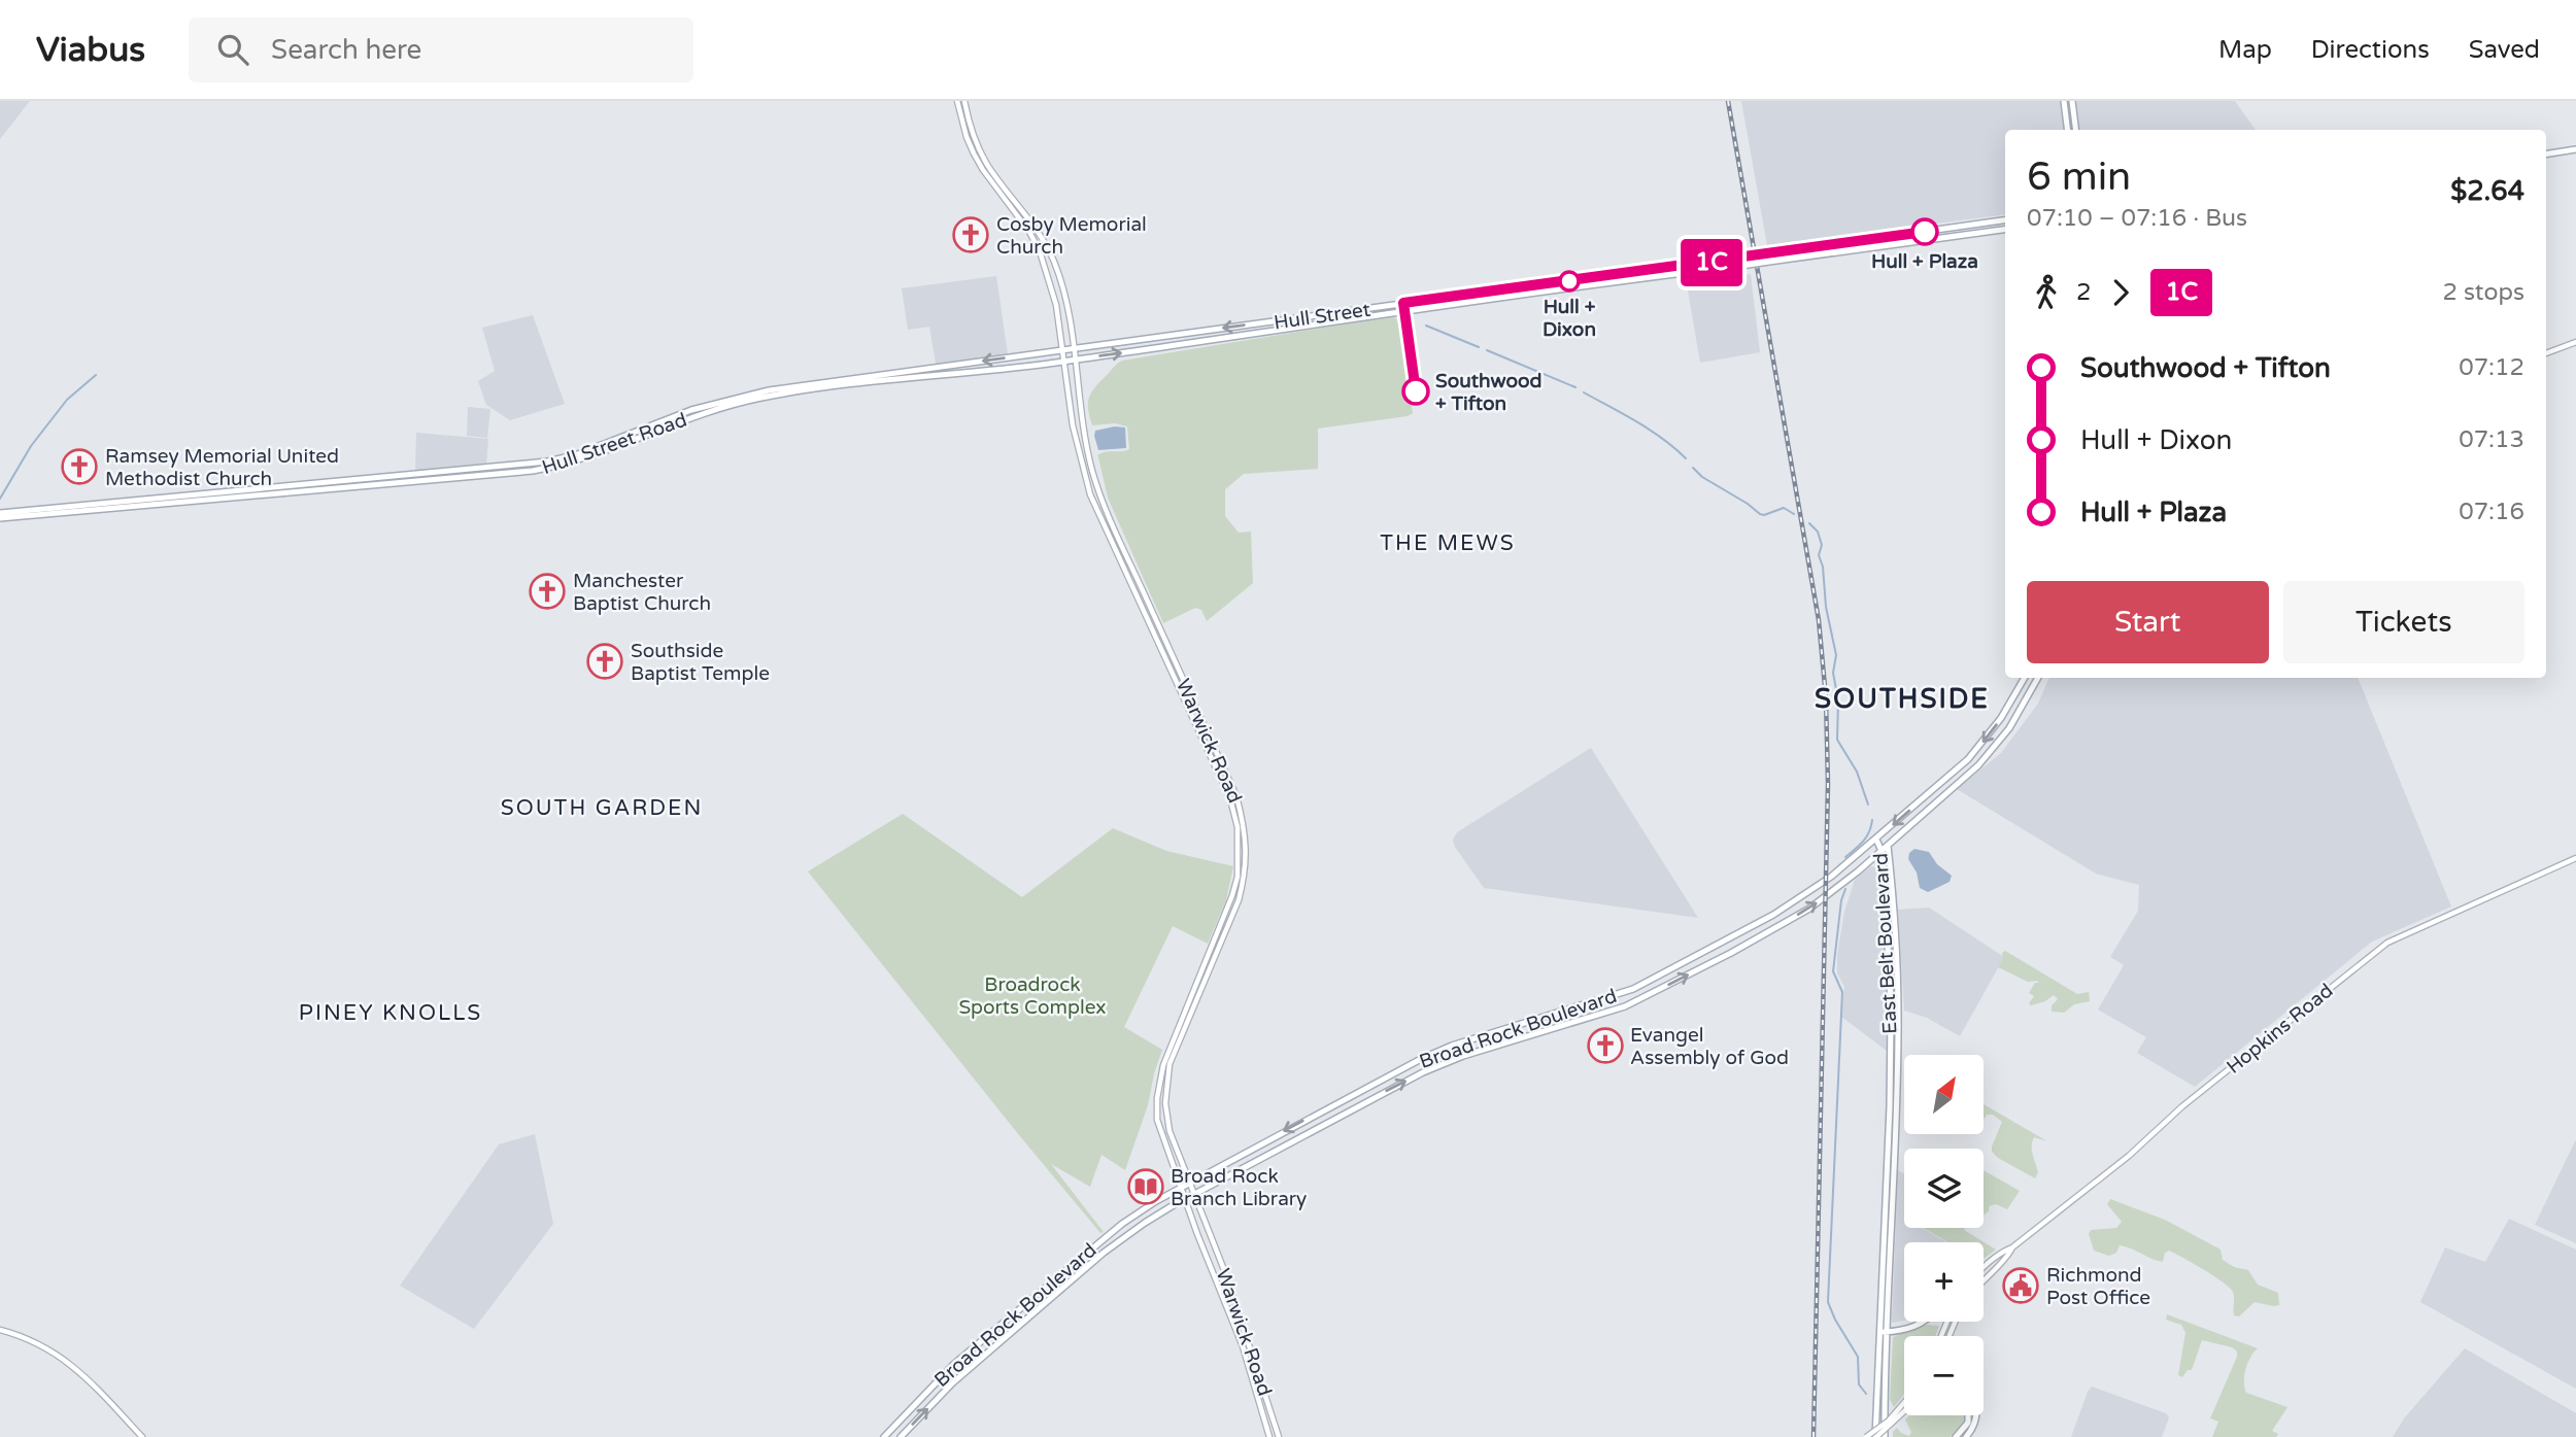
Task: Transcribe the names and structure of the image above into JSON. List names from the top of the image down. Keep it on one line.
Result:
{"streets":{"main road":["Hull Street","Hull Street Road","Warwick Road","East Belt Boulevard","Broad Rock Boulevard","Hopkins Road"]},"crossings":[["Hull Street","Hull Street Road"],["Hull Street","Warwick Road"],["Hull Street Road","Warwick Road"],["Warwick Road","Broad Rock Boulevard"],["East Belt Boulevard","Broad Rock Boulevard"]],"districts":["THE MEWS","SOUTHSIDE","SOUTH GARDEN","PINEY KNOLLS"],"parks":["Broadrock Sports Complex"],"places":{"other":["Hull + Plaza","Hull + Dixon","Southwood + Tifton"],"church":["Cosby Memorial Church","Ramsey Memorial United Methodist Church","Manchester Baptist Church","Southside Baptist Temple","Evangel Assembly of God"],"library":["Broad Rock Branch Library"],"public building":["Richmond Post Office"]},"lines":["bus line 1C"],"north":"top right","page":{"header":"Viabus","search":"Search here","nav":["Map","Directions","Saved"],"on_map":"1C","heading":["6 min","07:10 – 07:16 · Bus","$2.64"],"legs":["2","1C","2 stops"],"list":[{"name":"Southwood + Tifton","value":"07:12"},{"name":"Hull + Dixon","value":"07:13"},{"name":"Hull + Plaza","value":"07:16"}],"buttons":["Start","Tickets"],"map_buttons":["+","−"]}}
